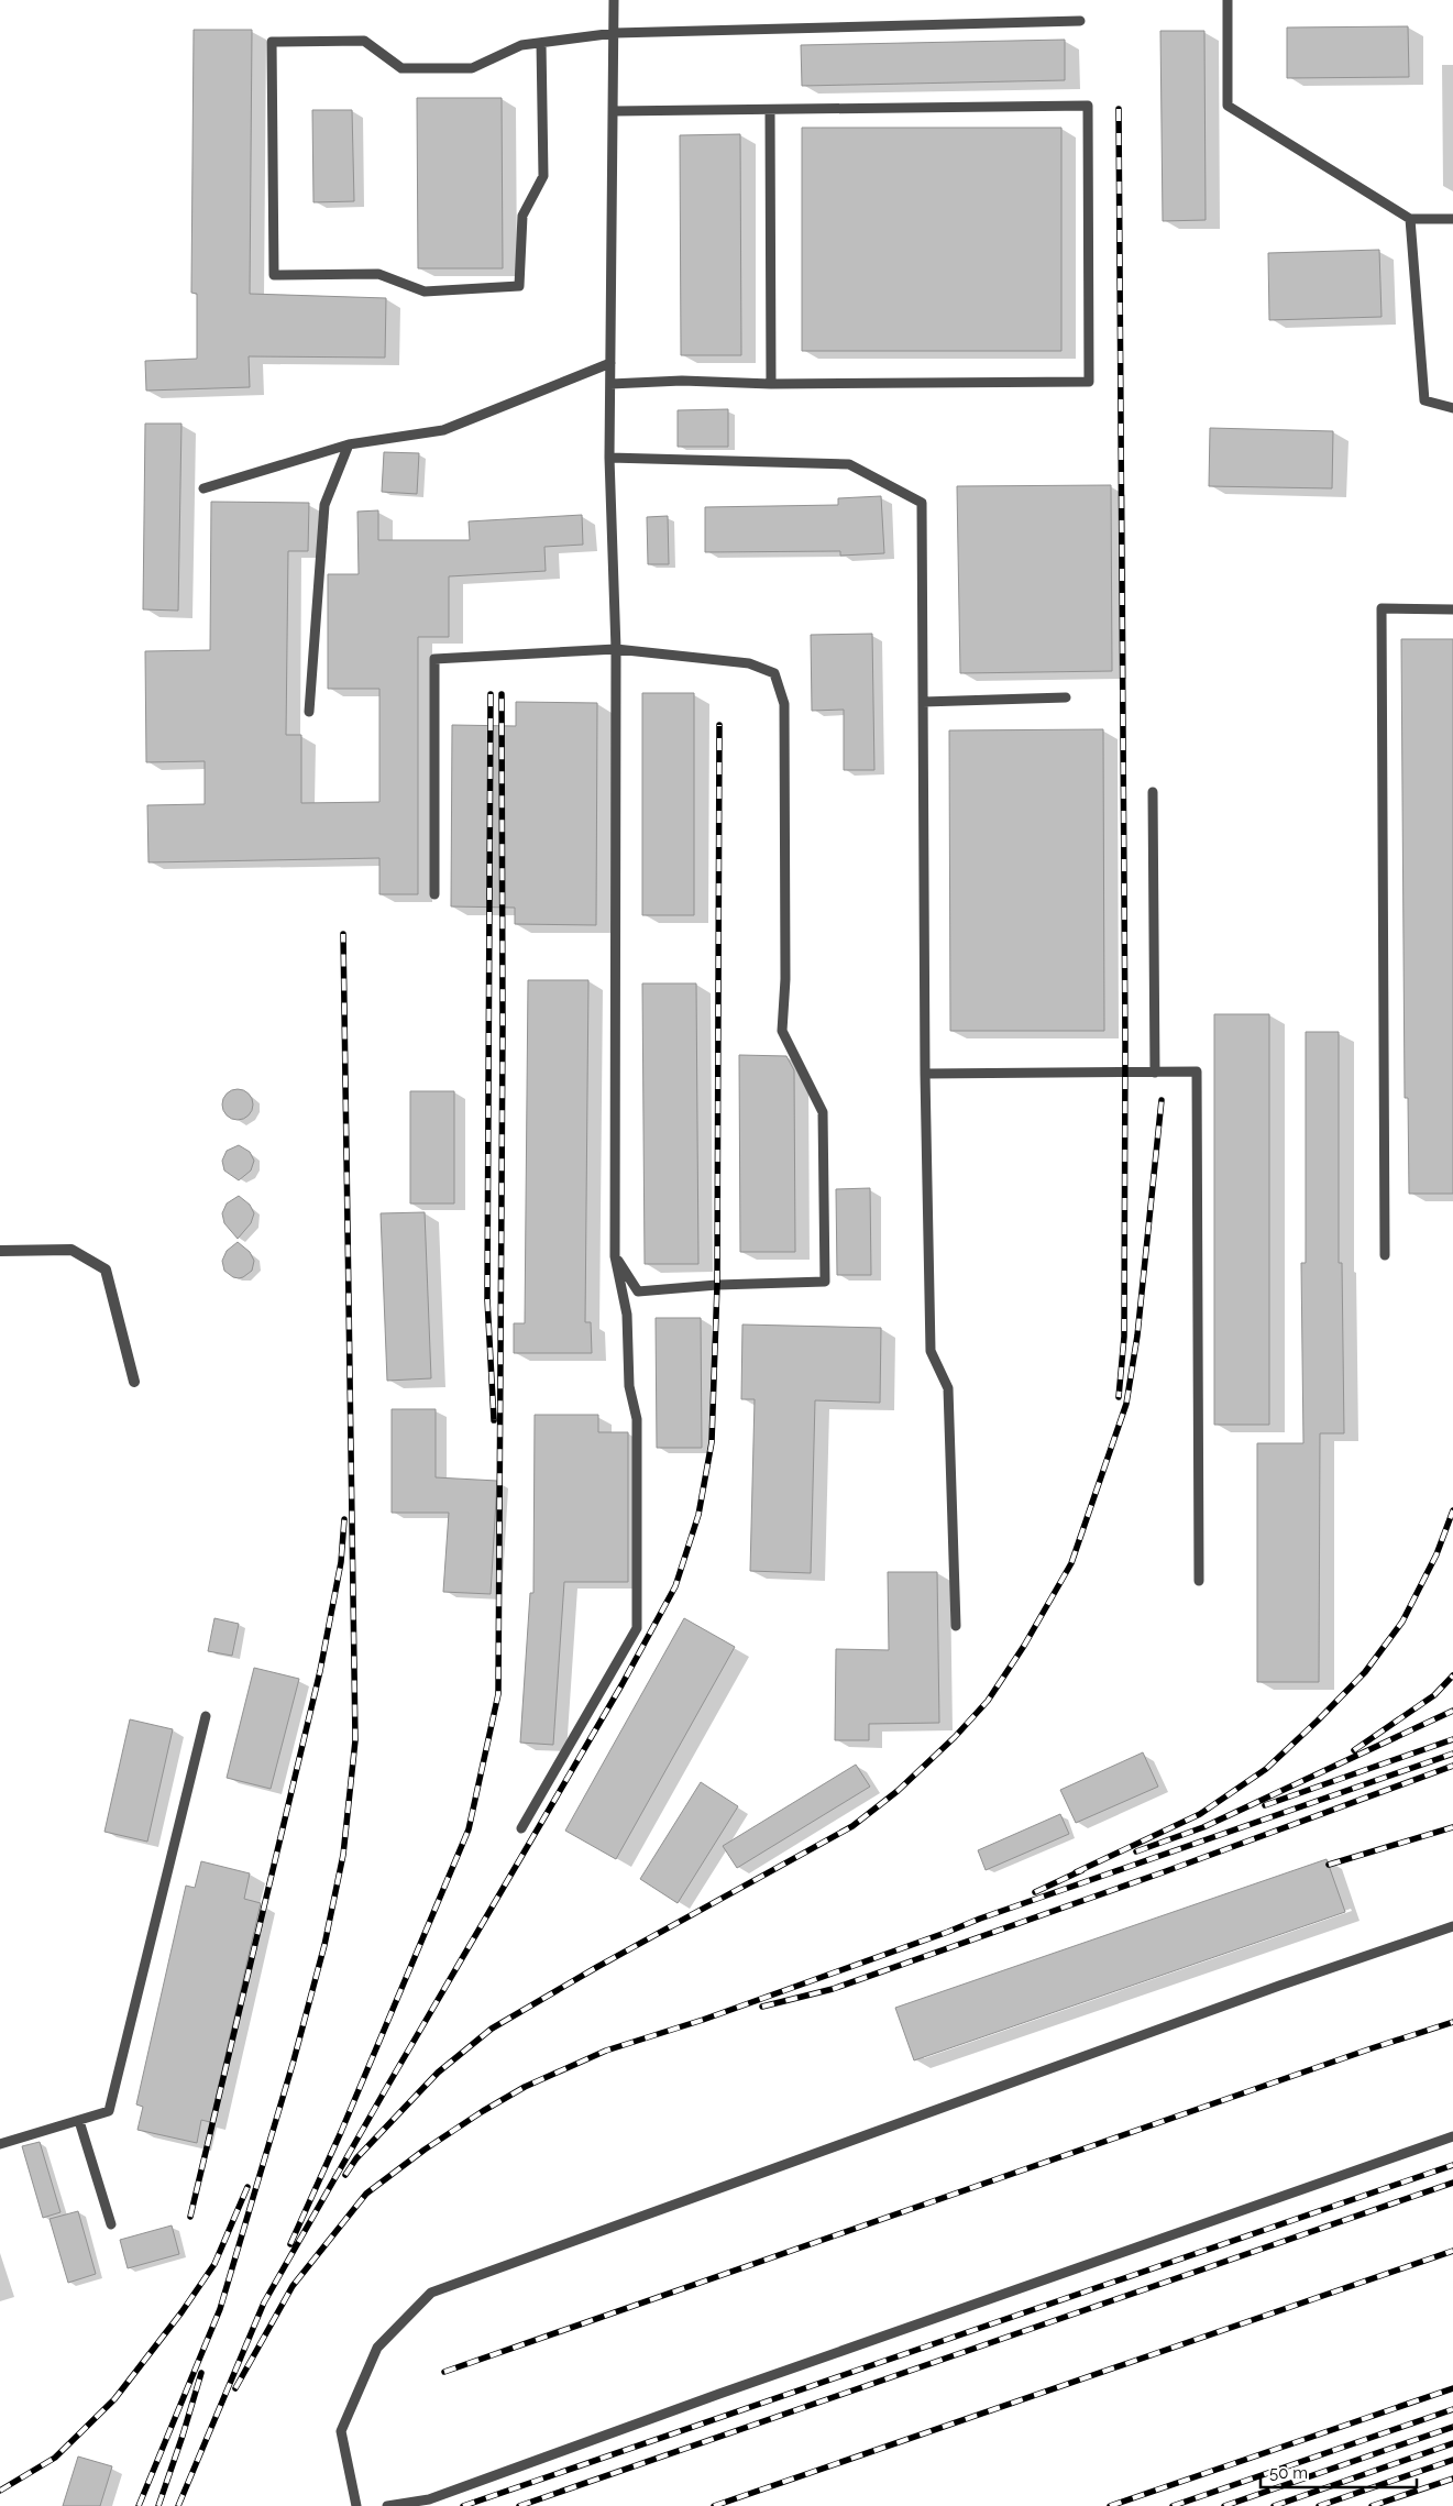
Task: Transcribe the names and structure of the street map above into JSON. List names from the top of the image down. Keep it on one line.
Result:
{"scale_bar":"50 m"}
